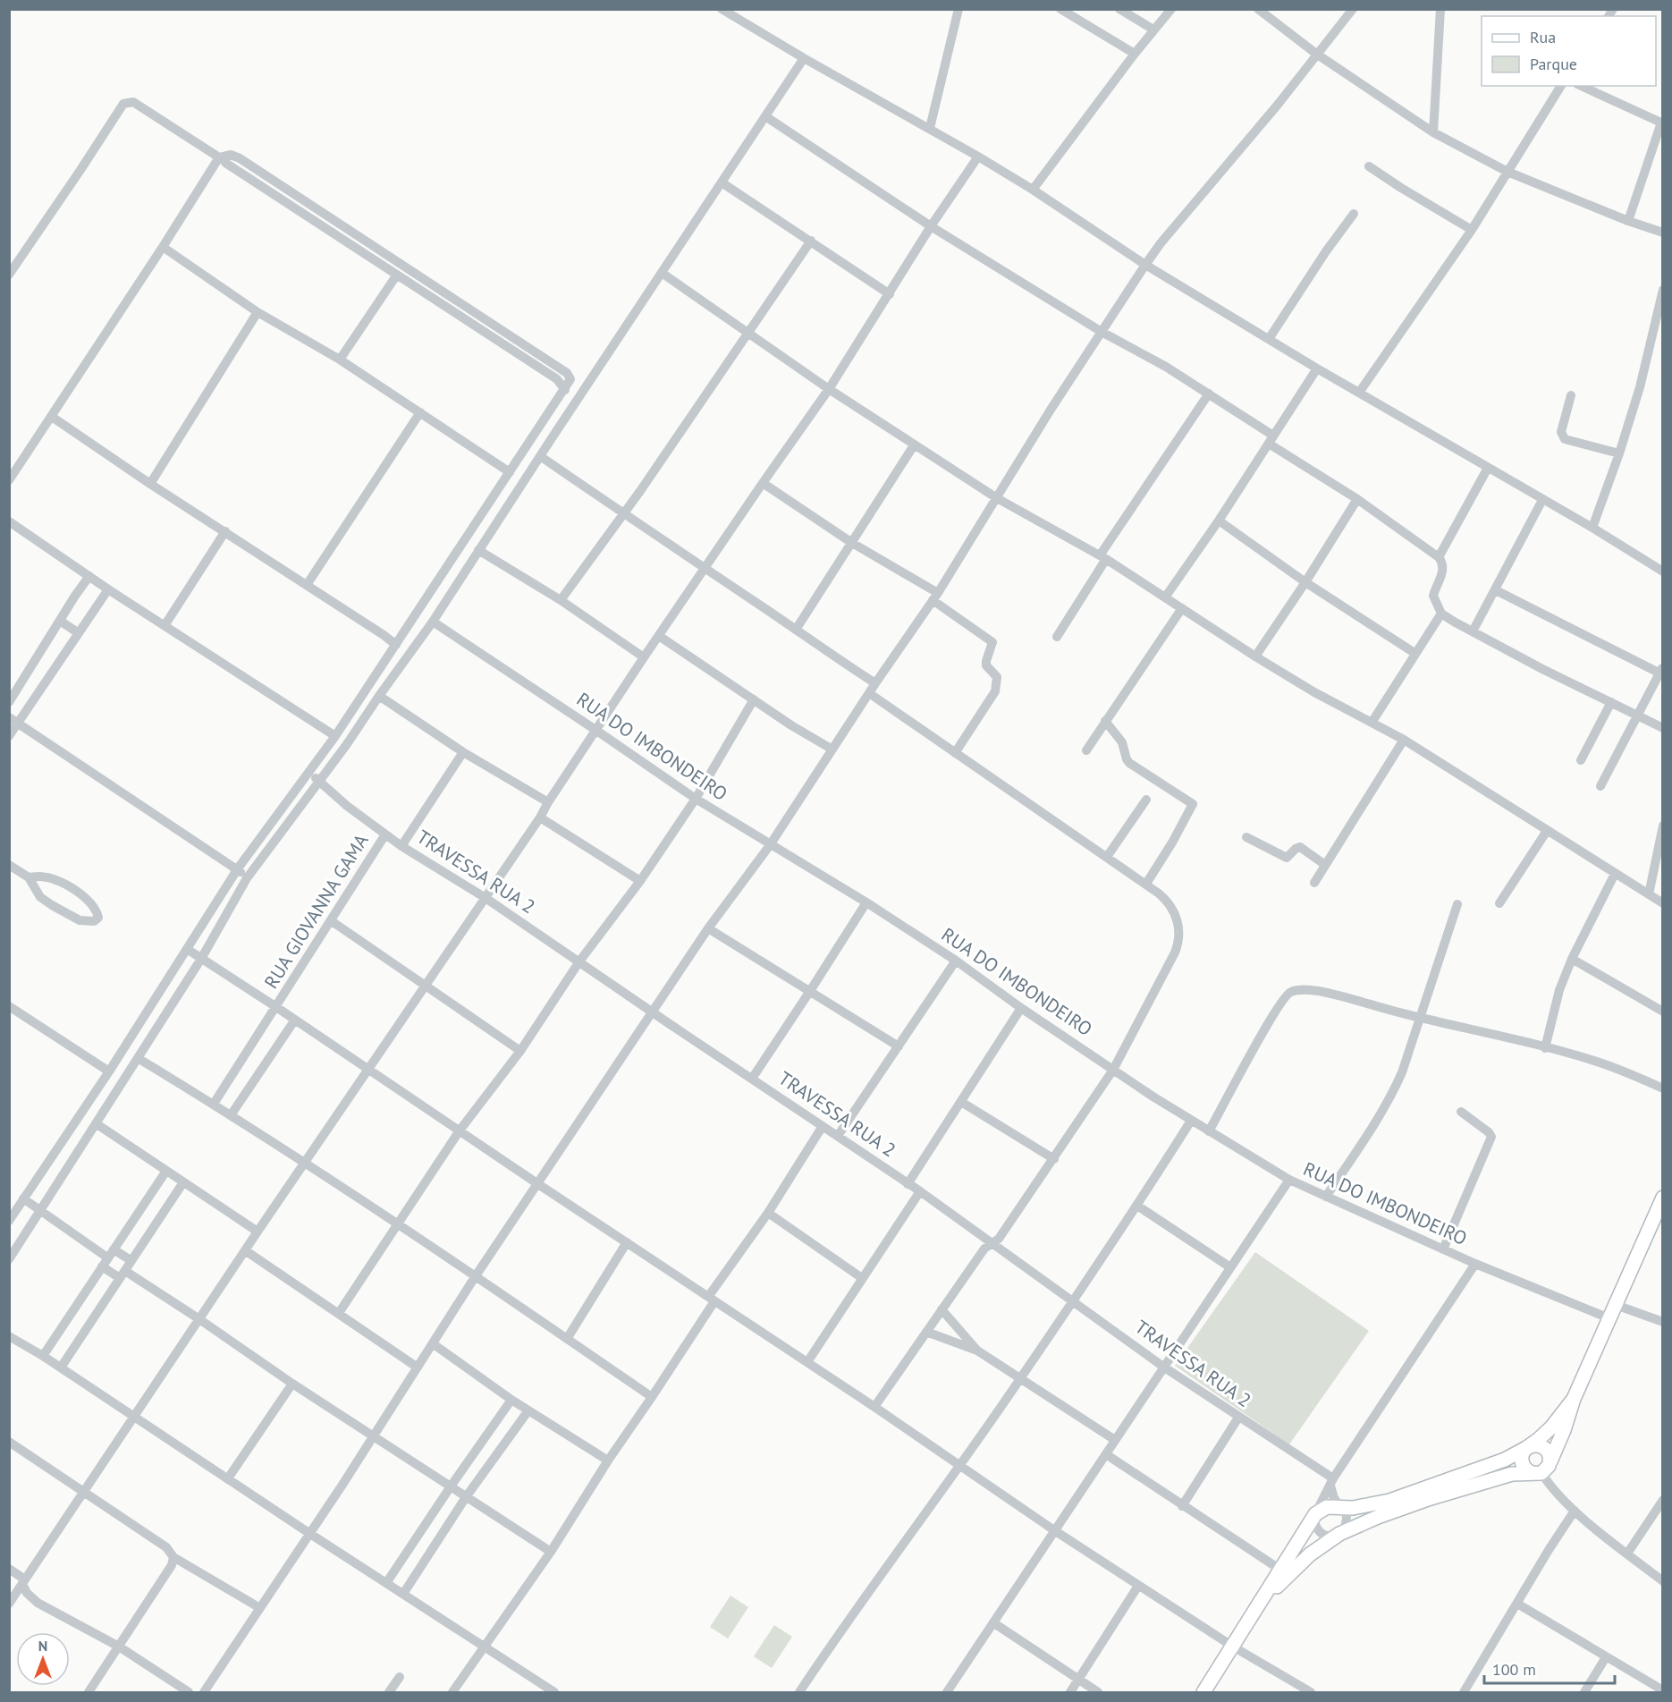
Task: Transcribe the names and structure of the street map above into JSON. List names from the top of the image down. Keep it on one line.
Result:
{"streets":{"street":["RUA DO IMBONDEIRO","TRAVESSA RUA 2","RUA GIOVANNA GAMA"]},"crossings":[["TRAVESSA RUA 2","RUA GIOVANNA GAMA"]],"legend":["Rua","Parque"],"scale_bar":"100 m","north":"top"}
